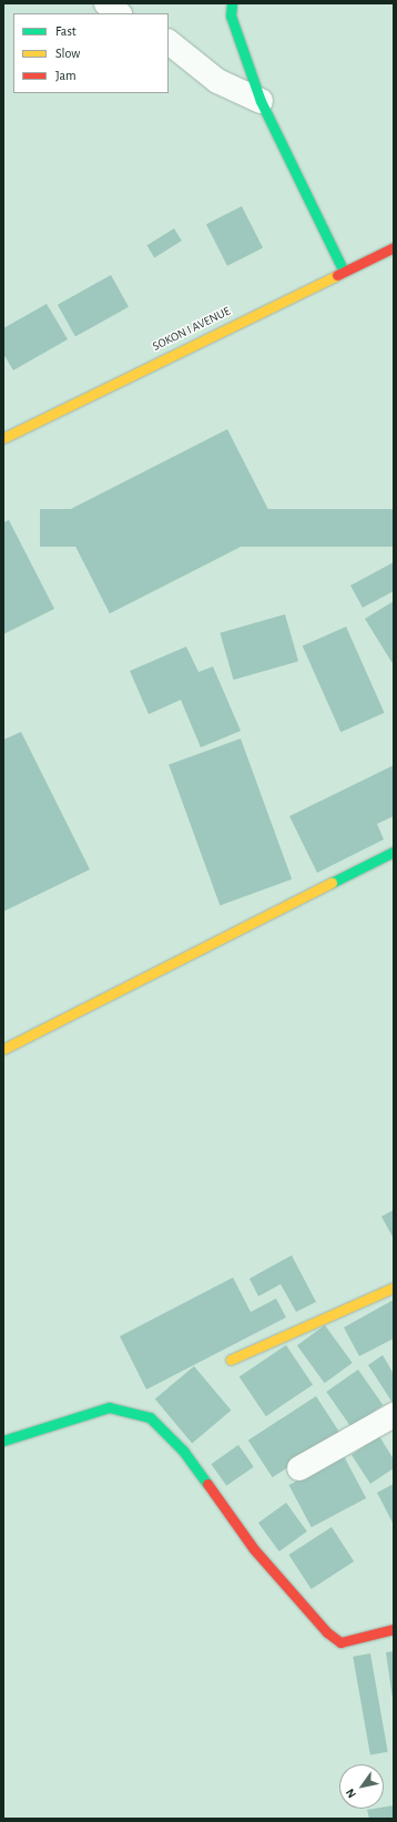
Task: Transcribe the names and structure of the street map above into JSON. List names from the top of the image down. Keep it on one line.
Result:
{"streets":{"street":["SOKON I AVENUE"]},"legend":["Fast","Slow","Jam"],"north":"bottom left"}
